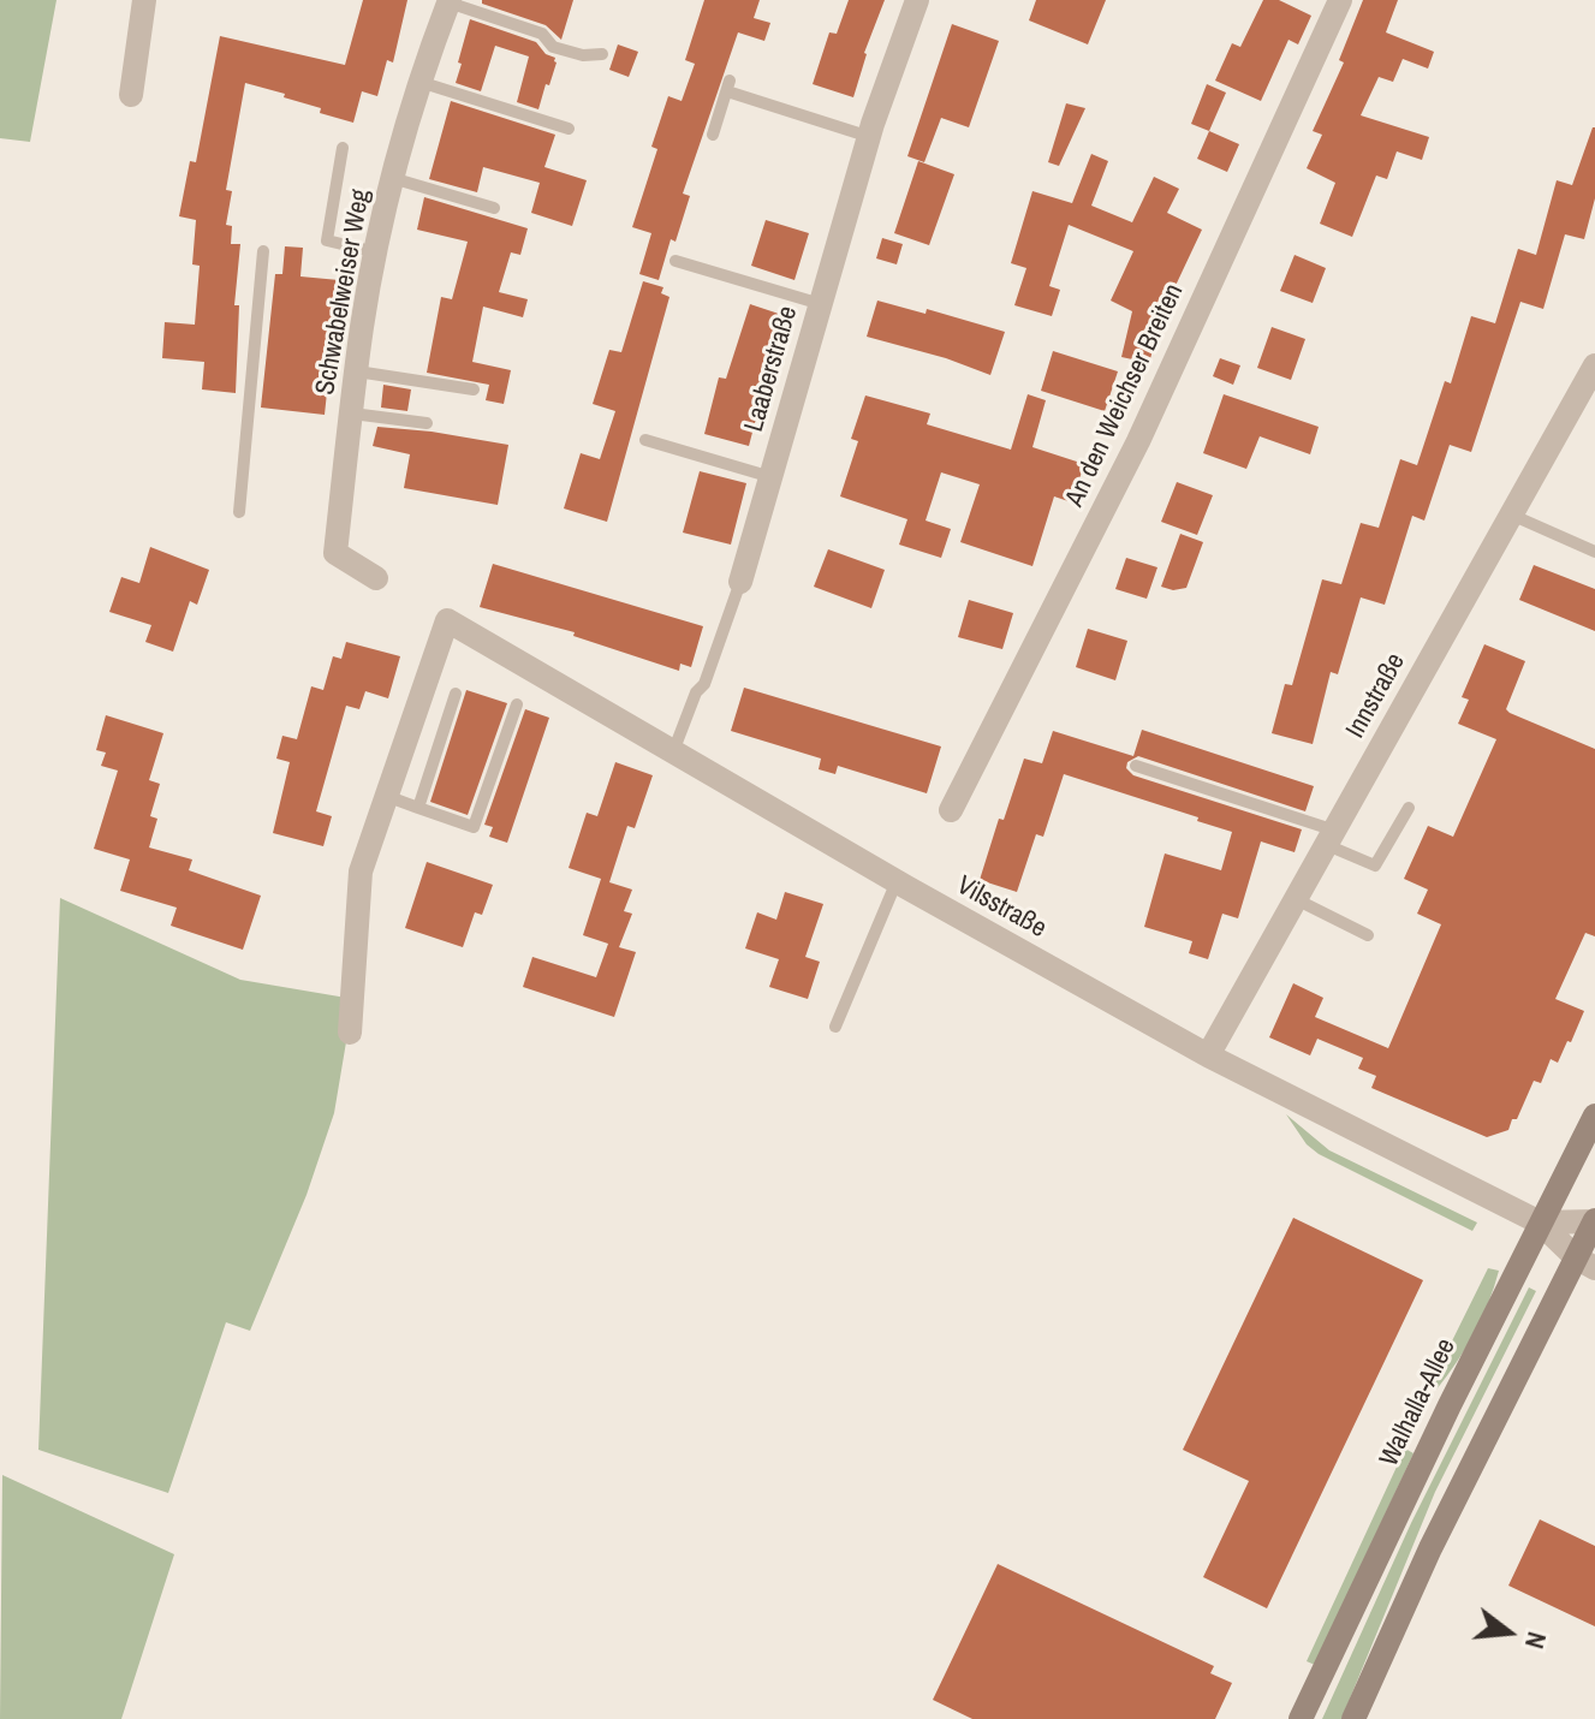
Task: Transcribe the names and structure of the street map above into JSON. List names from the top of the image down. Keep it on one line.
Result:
{"streets":{"main road":["Walhalla-Allee"],"street":["Schwabelweiser Weg","Laaberstraße","An den Weichser Breiten","Innstraße","Vilsstraße"]},"crossings":[["Laaberstraße","Vilsstraße"],["Innstraße","Vilsstraße"],["Vilsstraße","Walhalla-Allee"]],"north":"right"}
